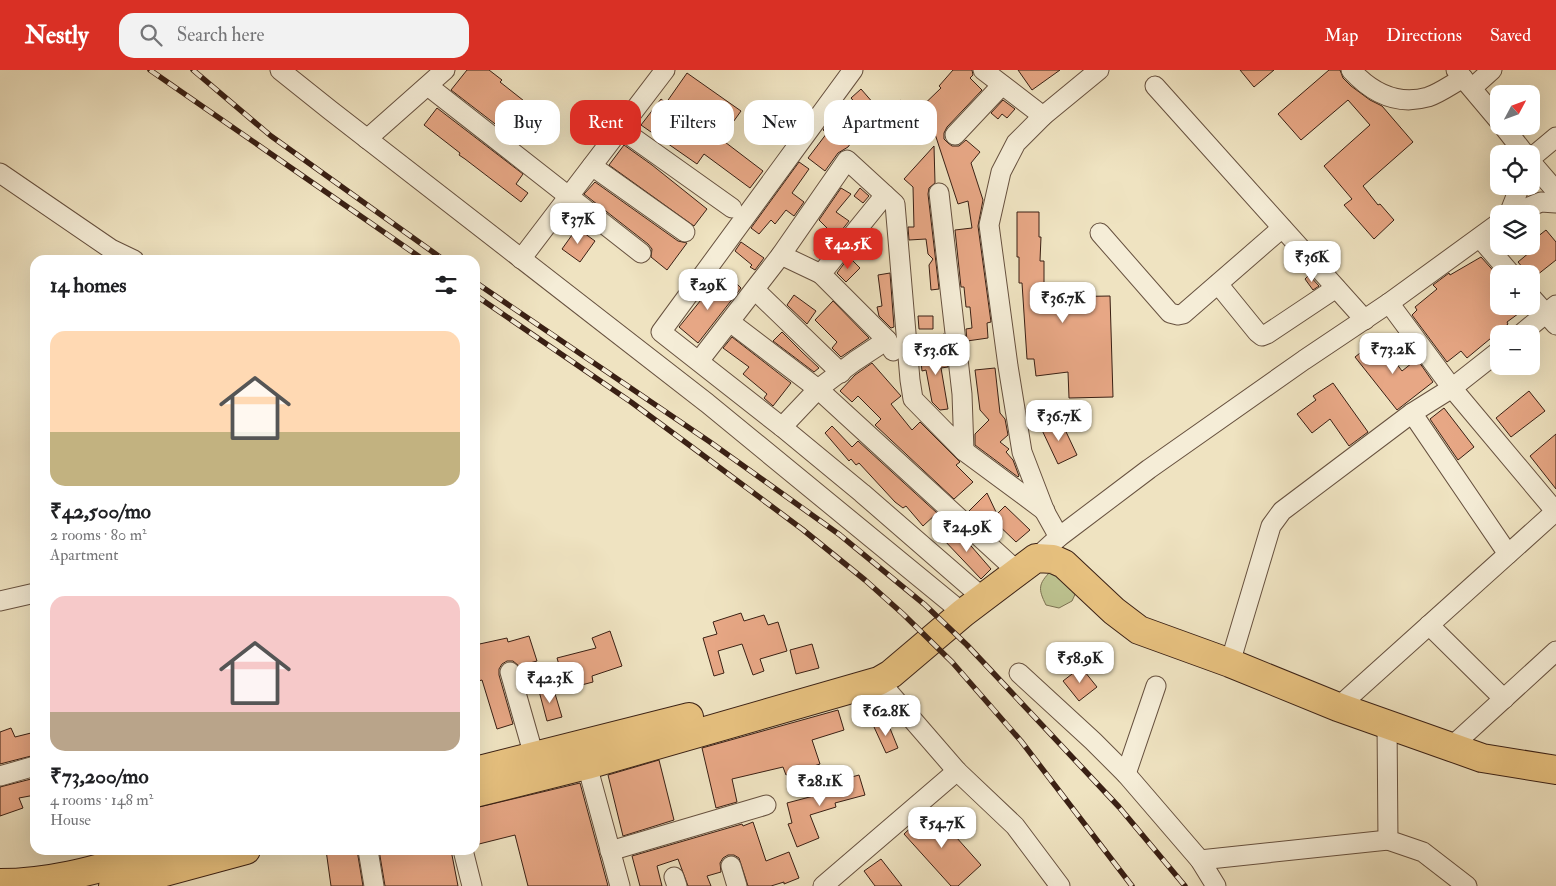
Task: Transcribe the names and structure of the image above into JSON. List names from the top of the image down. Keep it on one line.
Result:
{"north":"top right","page":{"header":"Nestly","search":"Search here","nav":["Map","Directions","Saved"],"map_buttons":["+","−"],"chip":["Buy","Rent","Filters","New","Apartment"],"price":["₹37K","₹42.5K","₹36K","₹29K","₹36.7K","₹73.2K","₹53.6K","₹36.7K","₹24.9K","₹58.9K","₹42.3K","₹62.8K","₹28.1K","₹54.7K"],"heading":"14 homes","list":[{"name":"₹42,500/mo","note":"2 rooms · 80 m² · Apartment"},{"name":"₹73,200/mo","note":"4 rooms · 148 m² · House"}]}}
